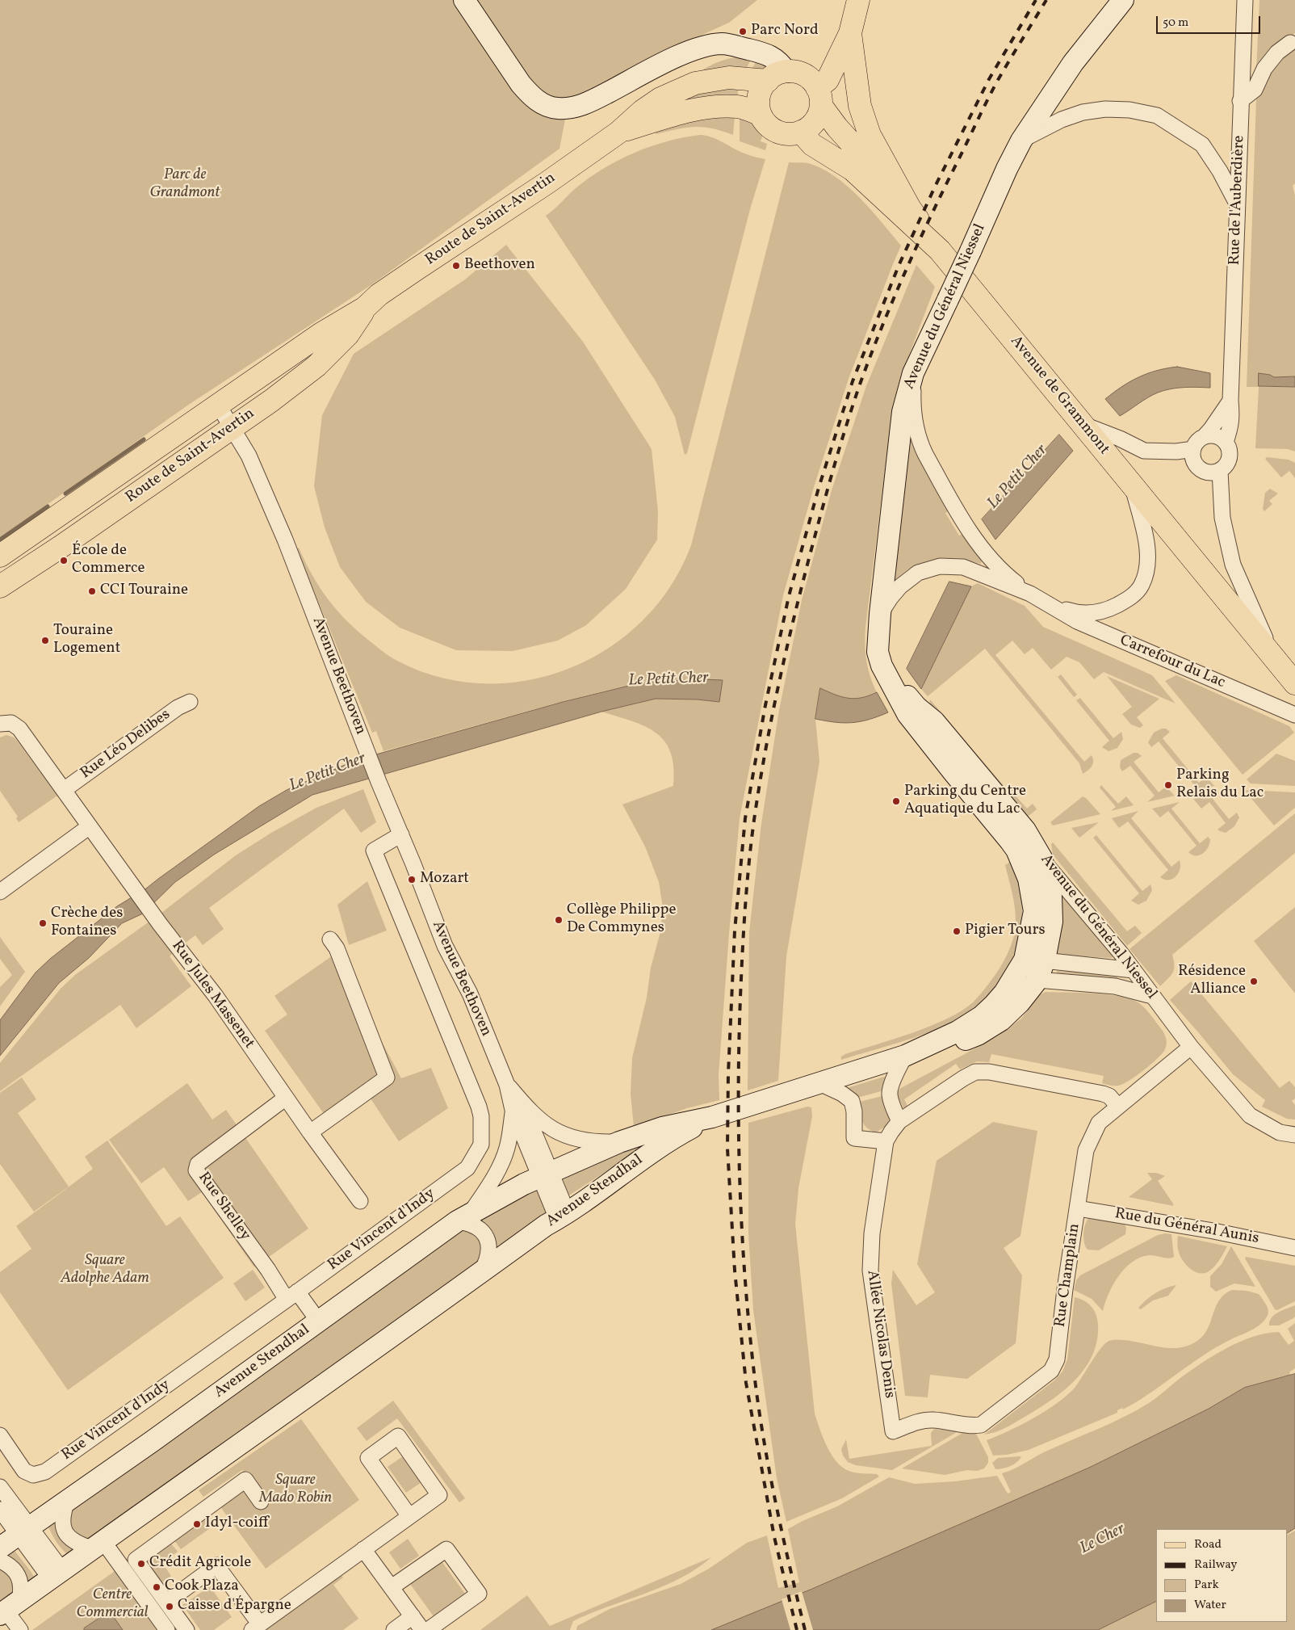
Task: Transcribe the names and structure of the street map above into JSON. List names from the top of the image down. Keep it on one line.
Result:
{"streets":{"main road":["Route de Saint-Avertin","Avenue de Grammont"],"street":["Rue de l'Auberdière","Avenue du Général Niessel","Carrefour du Lac","Avenue Beethoven","Rue Léo Delibes","Rue Jules Massenet","Avenue Stendhal","Rue Shelley","Rue du Général Aunis","Rue Vincent d'Indy","Rue Champlain","Allée Nicolas Denis"]},"crossings":[["Route de Saint-Avertin","Avenue de Grammont"],["Route de Saint-Avertin","Avenue Beethoven"],["Avenue du Général Niessel","Carrefour du Lac"],["Avenue du Général Niessel","Avenue Stendhal"],["Avenue du Général Niessel","Rue Champlain"],["Avenue de Grammont","Carrefour du Lac"],["Avenue Beethoven","Avenue Stendhal"],["Avenue Beethoven","Rue Vincent d'Indy"],["Rue Léo Delibes","Rue Jules Massenet"],["Rue Jules Massenet","Rue Shelley"],["Rue Shelley","Rue Vincent d'Indy"],["Rue du Général Aunis","Rue Champlain"],["Rue Champlain","Allée Nicolas Denis"]],"water":["Le Petit Cher","Le Cher"],"parks":["Parc de Grandmont","Square Adolphe Adam","Square Mado Robin","Centre Commercial"],"places":["Parc Nord","Beethoven","École de Commerce","CCI Touraine","Touraine Logement","Parking Relais du Lac","Parking du Centre Aquatique du Lac","Mozart","Collège Philippe De Commynes","Crèche des Fontaines","Pigier Tours","Résidence Alliance","Idyl-coiff","Crédit Agricole","Cook Plaza","Caisse d'Épargne"],"legend":["Road","Railway","Park","Water"],"scale_bar":"50 m"}
